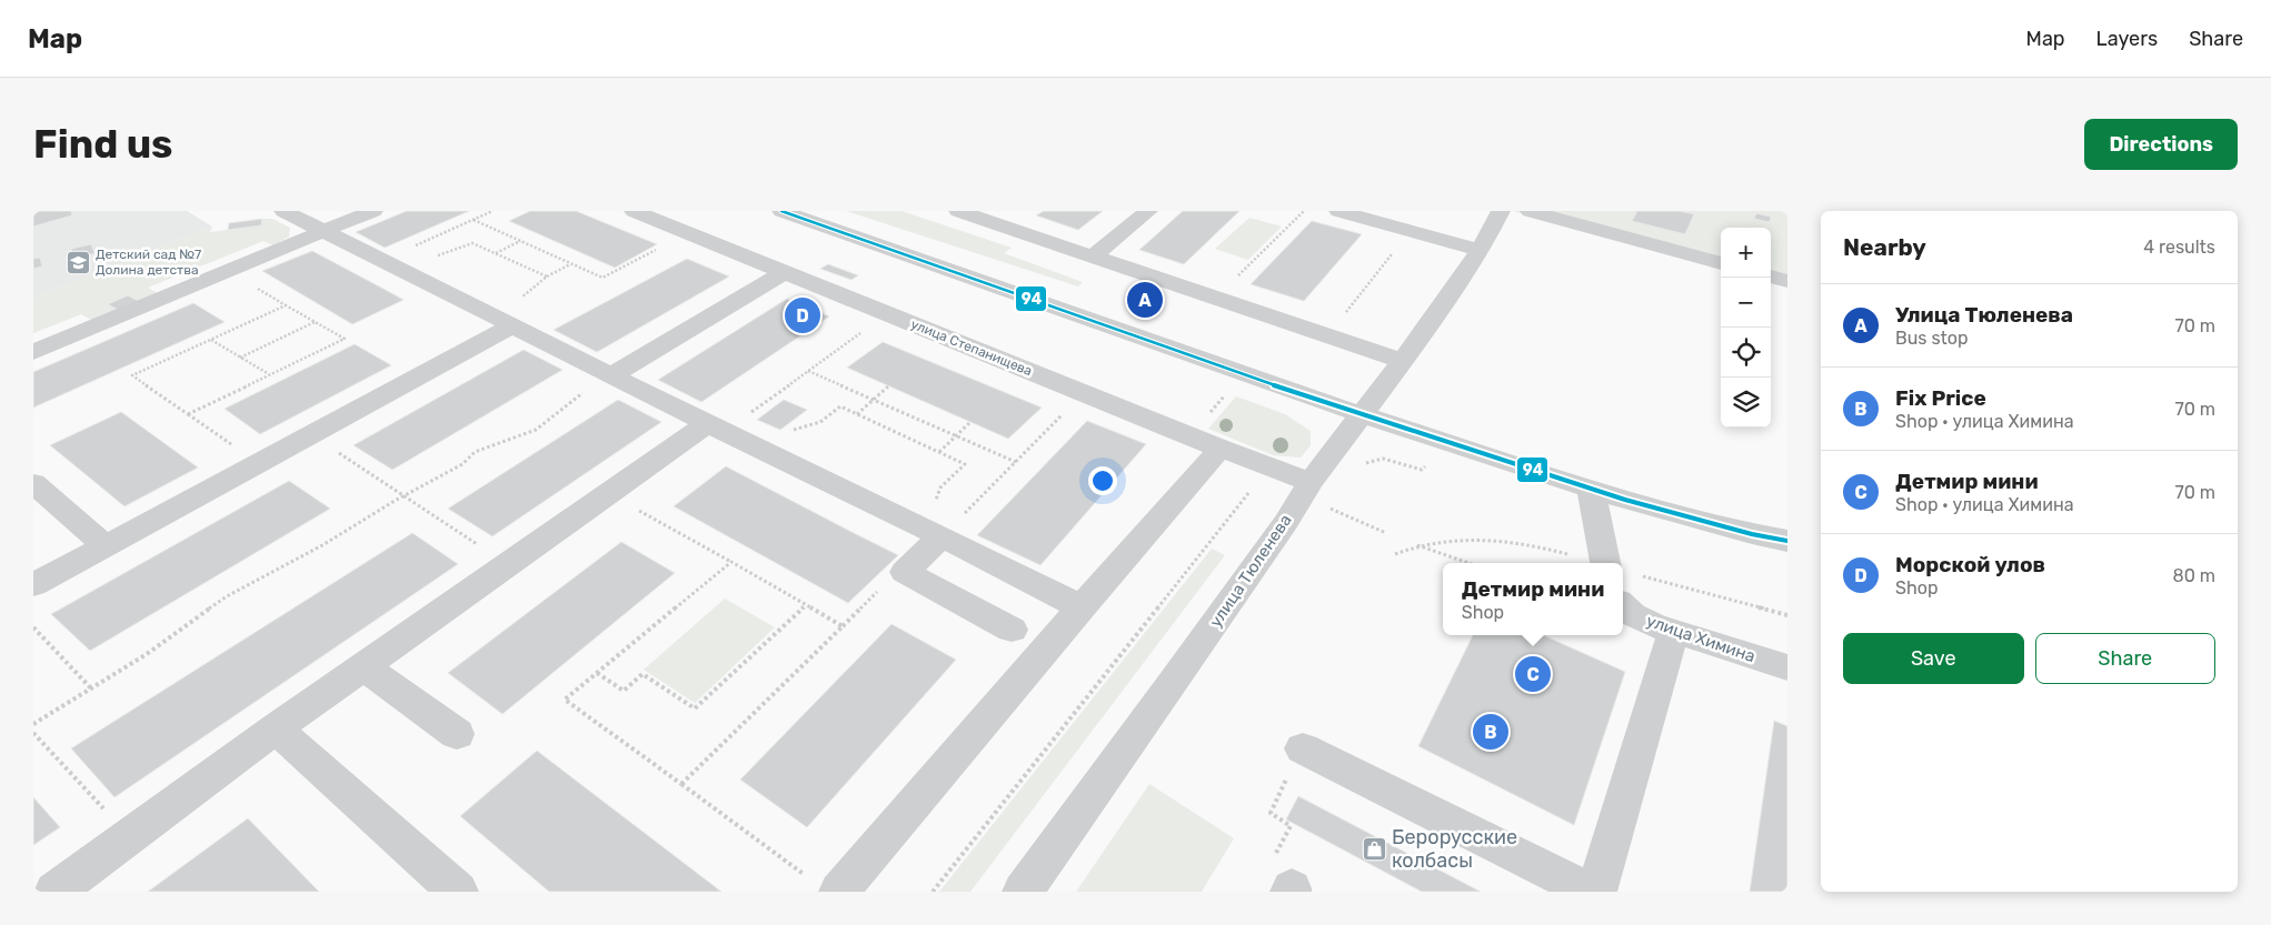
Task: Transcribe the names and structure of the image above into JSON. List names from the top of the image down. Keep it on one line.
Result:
{"streets":{"street":["улица Степанищева","улица Тюленева","улица Химина"]},"crossings":[["улица Степанищева","улица Тюленева"]],"places":{"school or university":["Детский сад №7 Долина детства"],"shop":["Берорусские колбасы"]},"lines":["transit line 94"],"page":{"header":"Map","nav":["Map","Layers","Share"],"buttons":["Directions",["Save","Share"]],"title":"Find us","heading":["Nearby","4 results"],"map_buttons":["+","−"],"pins":["A","D","C","B"],"list":[{"mark":"A","name":"Улица Тюленева","note":"Bus stop","value":"70 m"},{"mark":"B","name":"Fix Price","note":"Shop · улица Химина","value":"70 m"},{"mark":"C","name":"Детмир мини","note":"Shop · улица Химина","value":"70 m"},{"mark":"D","name":"Морской улов","note":"Shop","value":"80 m"}],"popup":["Детмир мини","Shop"]}}
